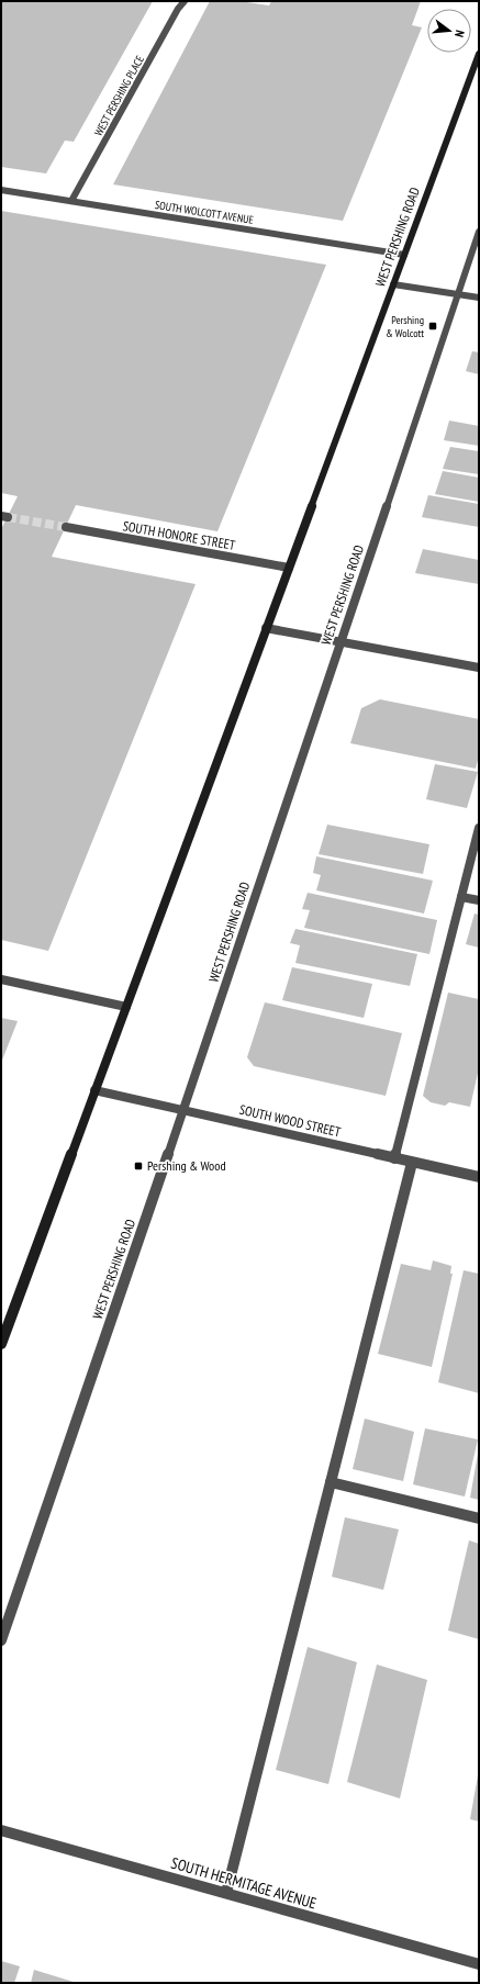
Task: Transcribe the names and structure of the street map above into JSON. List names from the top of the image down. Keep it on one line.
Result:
{"streets":{"main road":["WEST PERSHING ROAD"],"street":["WEST PERSHING PLACE","SOUTH WOLCOTT AVENUE","SOUTH HONORE STREET","SOUTH WOOD STREET","SOUTH HERMITAGE AVENUE"]},"crossings":[["WEST PERSHING PLACE","SOUTH WOLCOTT AVENUE"],["SOUTH WOLCOTT AVENUE","WEST PERSHING ROAD"],["WEST PERSHING ROAD","SOUTH HONORE STREET"],["WEST PERSHING ROAD","SOUTH WOOD STREET"]],"places":{"transit":["Pershing & Wolcott","Pershing & Wood"]},"north":"right"}
